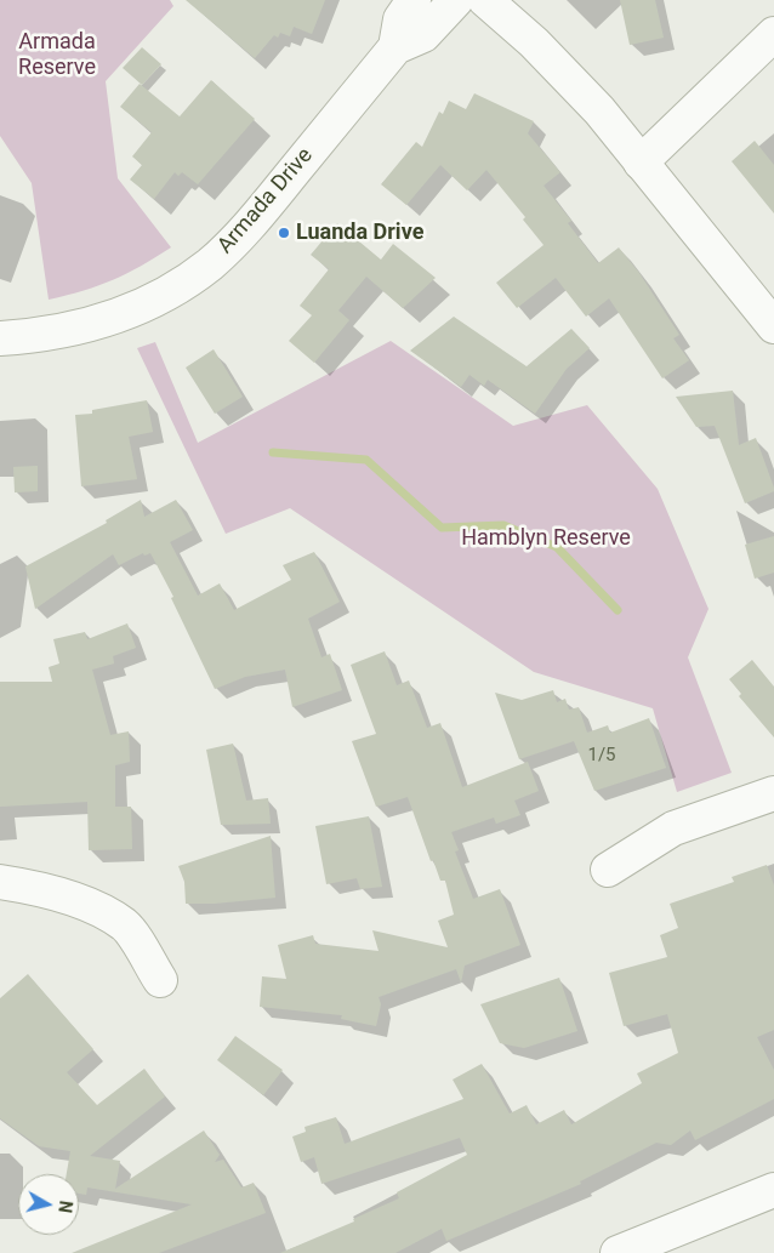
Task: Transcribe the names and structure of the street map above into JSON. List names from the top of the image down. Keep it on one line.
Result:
{"streets":{"street":["Armada Drive"]},"parks":["Armada Reserve","Hamblyn Reserve"],"places":["Luanda Drive"],"house_numbers":["1/5"],"north":"right"}
